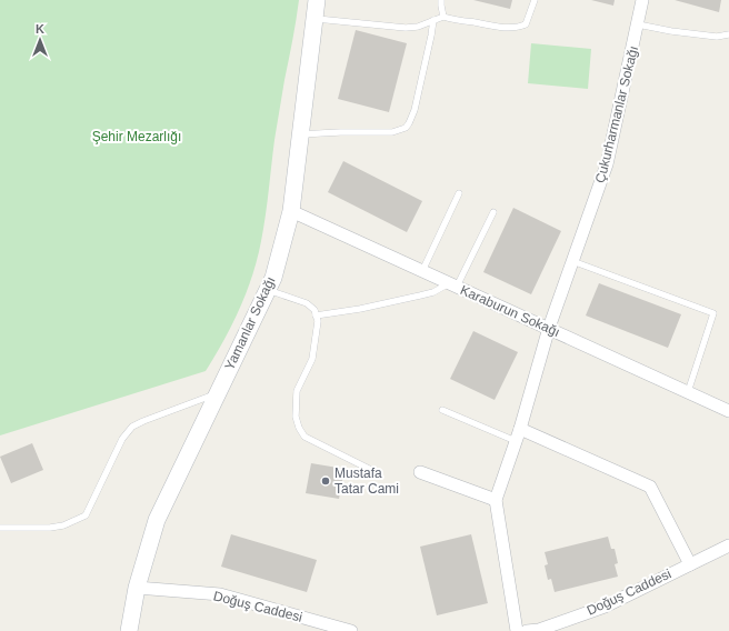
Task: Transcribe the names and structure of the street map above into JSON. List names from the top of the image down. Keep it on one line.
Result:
{"streets":{"street":["Çukurharmanlar Sokağı","Karaburun Sokağı","Yamanlar Sokağı","Doğuş Caddesi"]},"crossings":[["Çukurharmanlar Sokağı","Karaburun Sokağı"],["Karaburun Sokağı","Yamanlar Sokağı"],["Yamanlar Sokağı","Doğuş Caddesi"]],"parks":["Şehir Mezarlığı"],"places":["Mustafa Tatar Cami"],"north":"top"}
